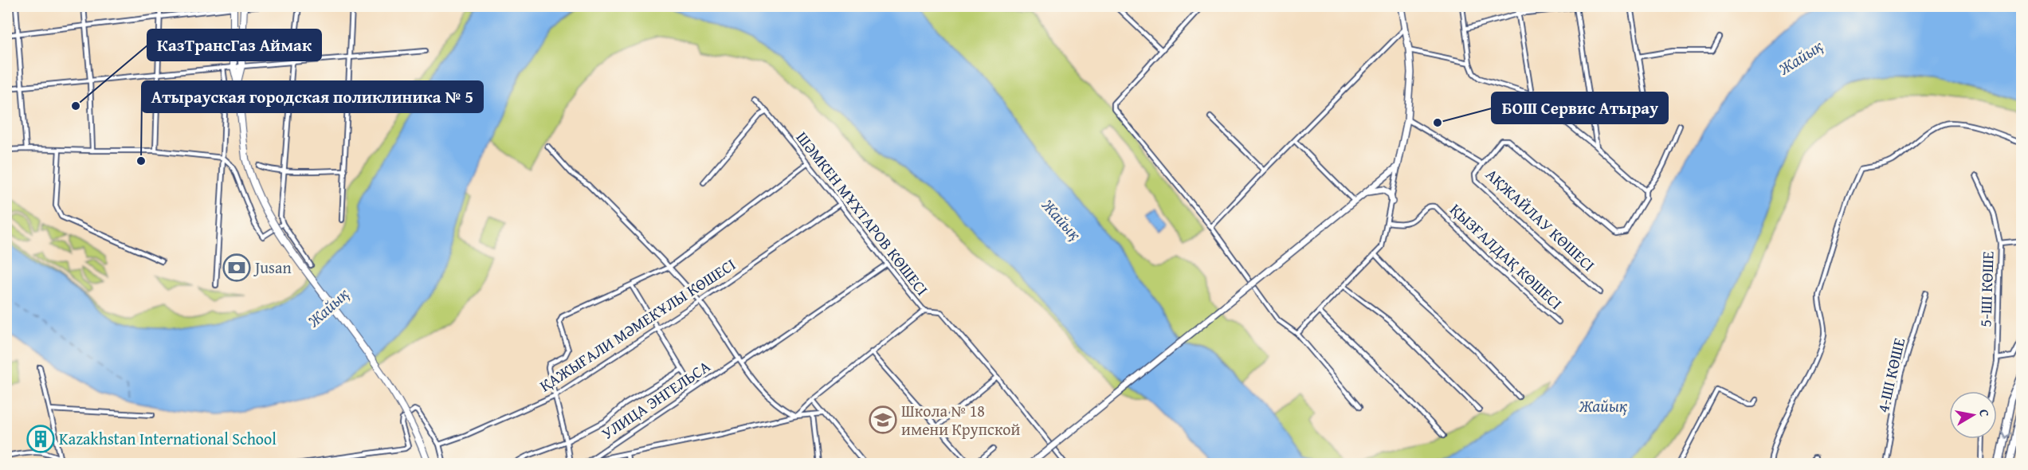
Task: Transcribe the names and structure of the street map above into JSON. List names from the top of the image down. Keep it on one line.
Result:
{"streets":{"street":["ШӘМКЕН МҰХТАРОВ КӨШЕСІ","АҚЖАЙЛАУ КӨШЕСІ","ҚЫЗҒАЛДАҚ КӨШЕСІ","5-ШI КӨШЕ","ҚАЖЫҒАЛИ МӘМЕКҰЛЫ КӨШЕСІ","4-ШI КӨШЕ","УЛИЦА ЭНГЕЛЬСА"]},"crossings":[["ШӘМКЕН МҰХТАРОВ КӨШЕСІ","ҚАЖЫҒАЛИ МӘМЕКҰЛЫ КӨШЕСІ"]],"water":["Жайық"],"places":{"other":["КазТрансГаз Аймак","БОШ Сервис Атырау","Атырауская городская поликлиника № 5"],"bank":["Jusan"],"school or university":["Школа № 18 имени Крупской"],"building":["Kazakhstan International School"]},"north":"right"}
